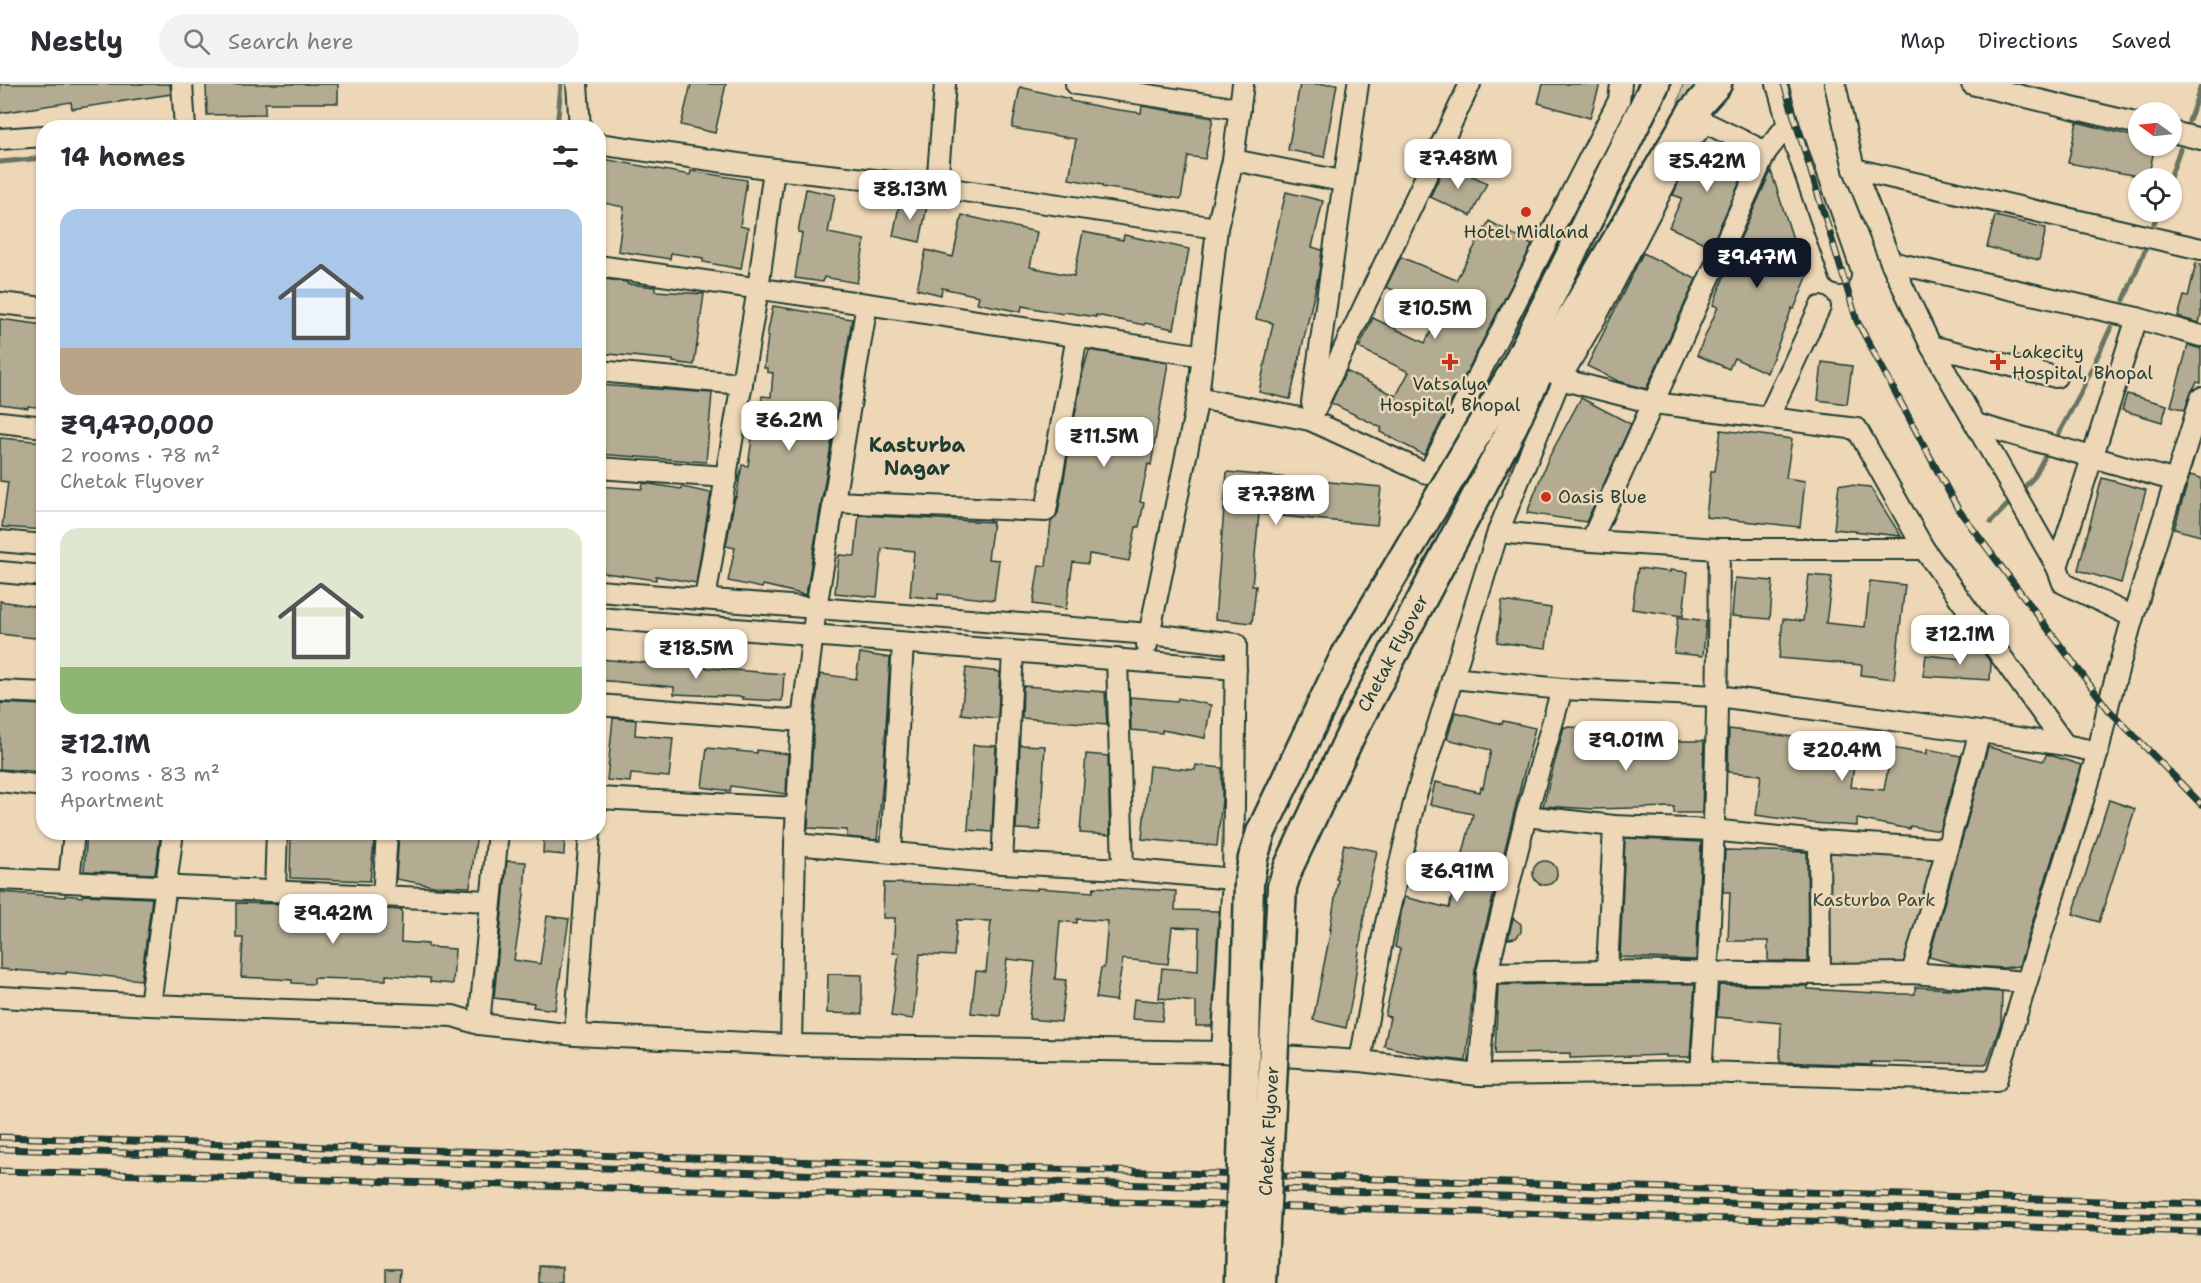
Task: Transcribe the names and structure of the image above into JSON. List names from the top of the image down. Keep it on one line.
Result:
{"streets":{"main road":["Chetak Flyover"]},"districts":["Kasturba Nagar"],"parks":["Kasturba Park"],"places":{"other":["Hotel Midland","Oasis Blue"],"health":["Vatsalya Hospital, Bhopal","Lakecity Hospital, Bhopal"]},"north":"left","page":{"header":"Nestly","search":"Search here","nav":["Map","Directions","Saved"],"heading":"14 homes","price":["₹7.48M","₹5.42M","₹8.13M","₹9.47M","₹10.5M","₹6.2M","₹11.5M","₹7.78M","₹12.1M","₹18.5M","₹9.01M","₹20.4M","₹6.91M","₹9.42M"],"list":[{"name":"₹9,470,000","note":"2 rooms · 78 m² · Chetak Flyover"},{"name":"₹12.1M","note":"3 rooms · 83 m² · Apartment"}]}}
